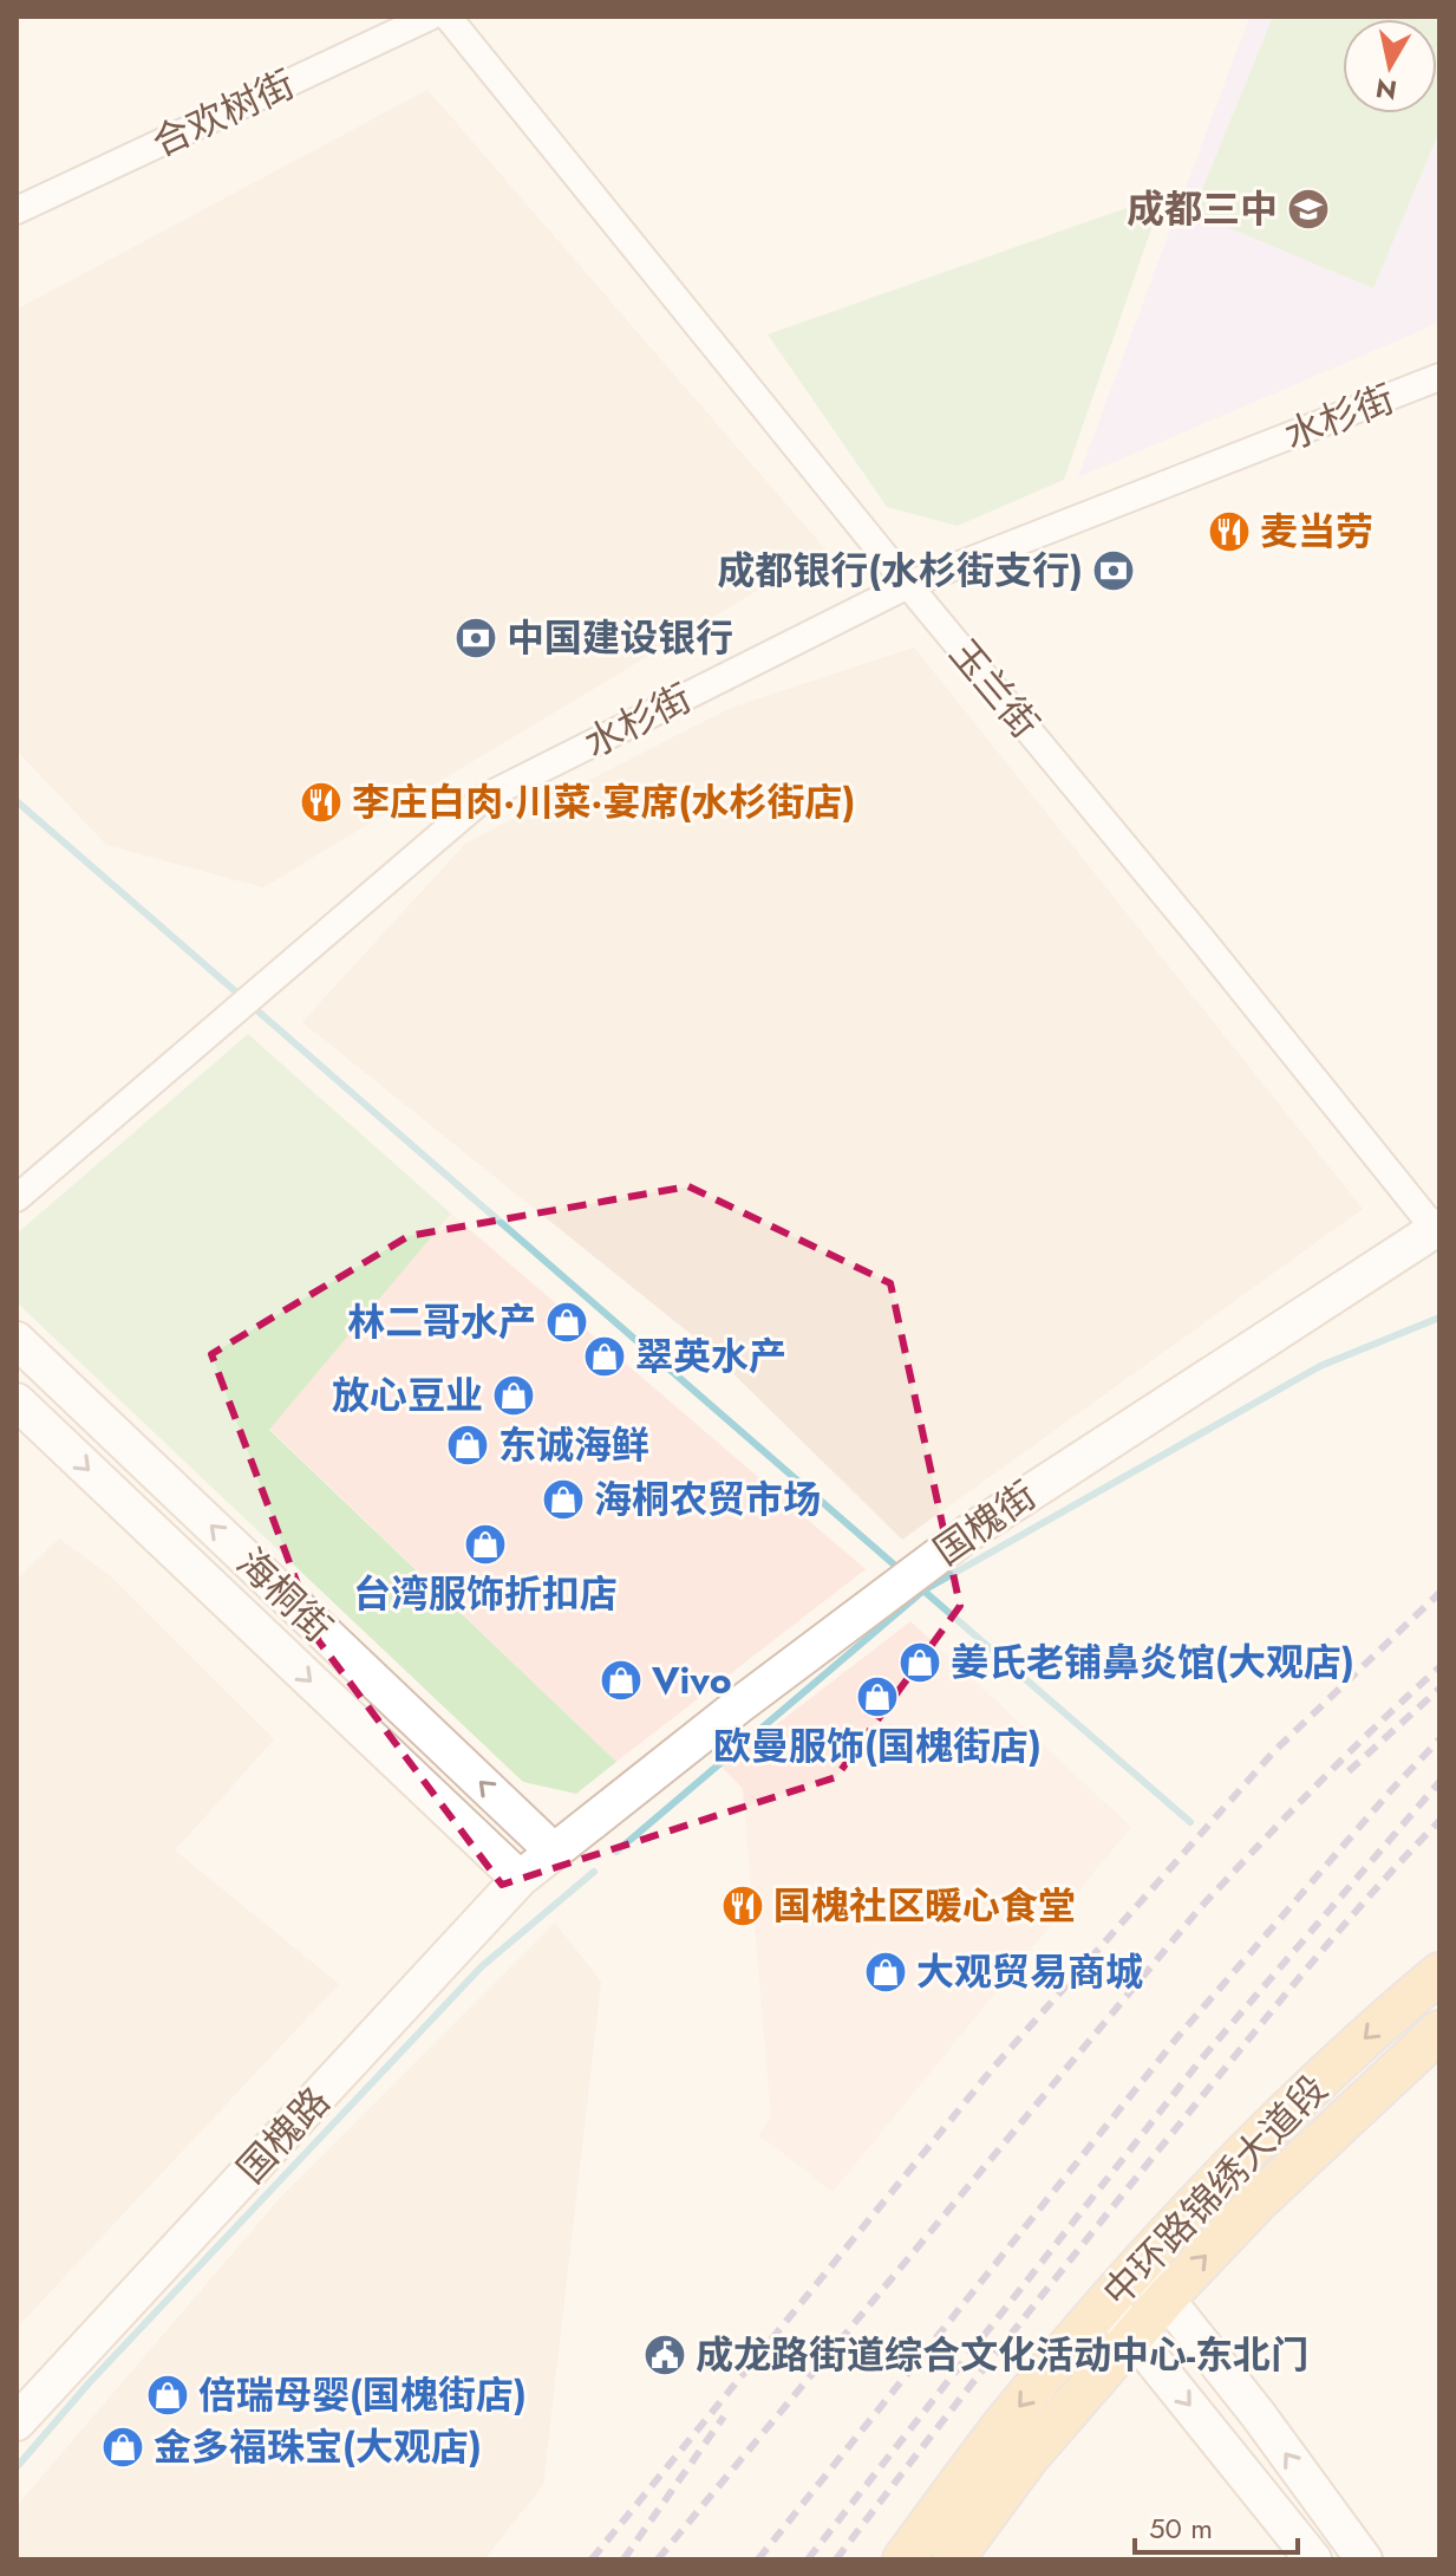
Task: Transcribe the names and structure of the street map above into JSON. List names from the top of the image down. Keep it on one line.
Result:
{"streets":{"main road":["中环路锦绣大道段"],"street":["合欢树街","水杉街","玉兰街","国槐街","海桐街","国槐路"]},"crossings":[["水杉街","玉兰街"],["玉兰街","国槐街"],["国槐街","海桐街"],["国槐街","国槐路"],["海桐街","国槐路"]],"places":{"school or university":["成都三中"],"restaurant":["麦当劳","李庄白肉·川菜·宴席(水杉街店)","国槐社区暖心食堂"],"bank":["成都银行(水杉街支行)","中国建设银行"],"shop":["林二哥水产","翠英水产","放心豆业","东诚海鲜","海桐农贸市场","台湾服饰折扣店","姜氏老铺鼻炎馆(大观店)","Vivo","欧曼服饰(国槐街店)","大观贸易商城","倍瑞母婴(国槐街店)","金多福珠宝(大观店)"],"public building":["成龙路街道综合文化活动中心-东北门"]},"scale_bar":"50 m","north":"bottom"}
